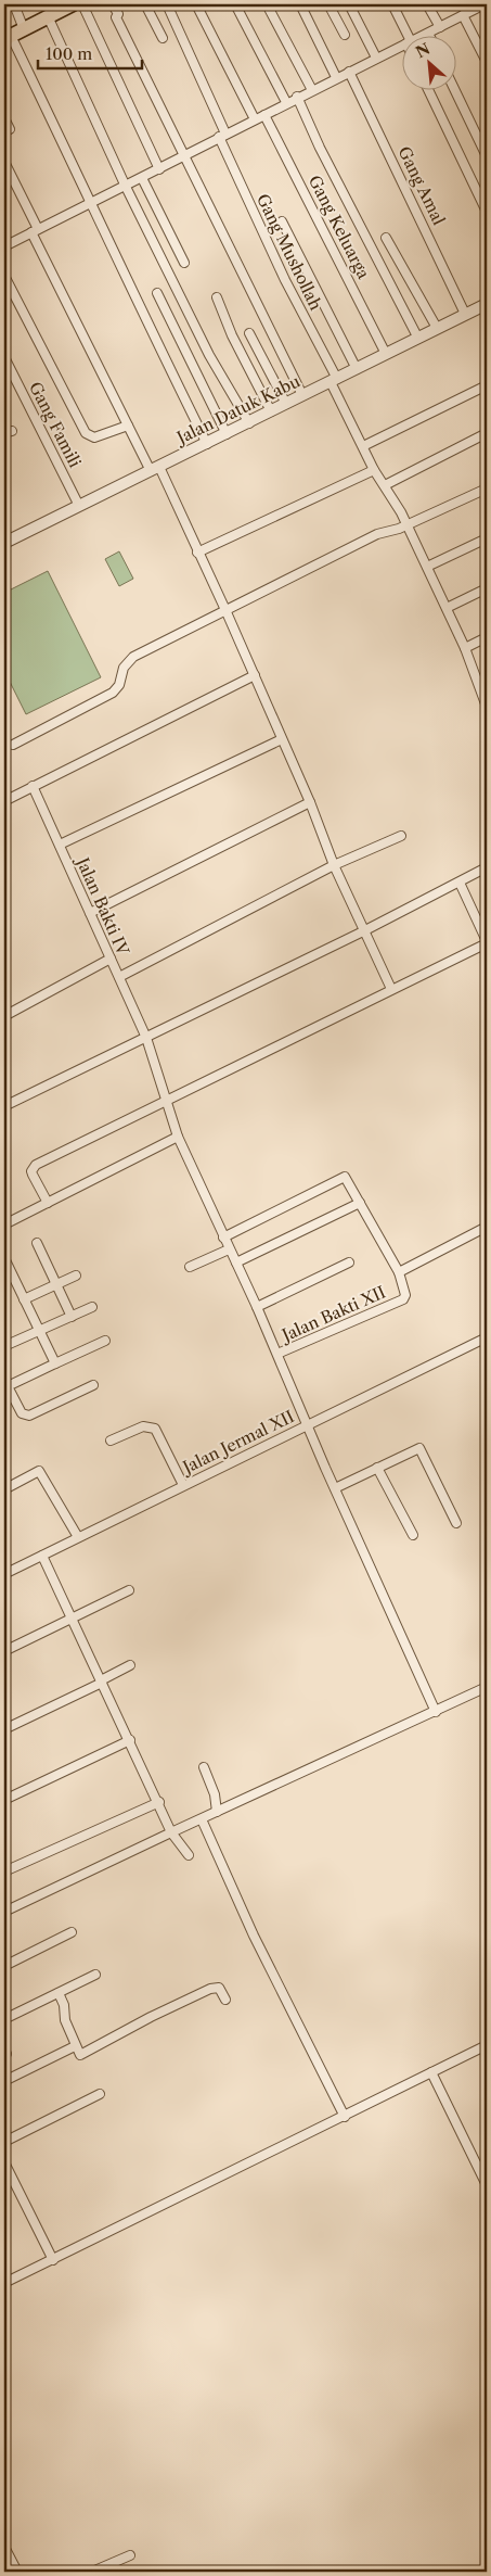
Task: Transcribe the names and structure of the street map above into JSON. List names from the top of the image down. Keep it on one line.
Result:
{"streets":{"street":["Gang Amal","Gang Keluarga","Gang Mushollah","Jalan Datuk Kabu","Gang Famili","Jalan Bakti IV","Jalan Bakti XII","Jalan Jermal XII"]},"crossings":[["Gang Amal","Jalan Datuk Kabu"],["Gang Keluarga","Jalan Datuk Kabu"],["Gang Mushollah","Jalan Datuk Kabu"],["Jalan Datuk Kabu","Gang Famili"],["Jalan Bakti IV","Jalan Bakti XII"],["Jalan Bakti IV","Jalan Jermal XII"]],"scale_bar":"100 m","north":"top left"}
